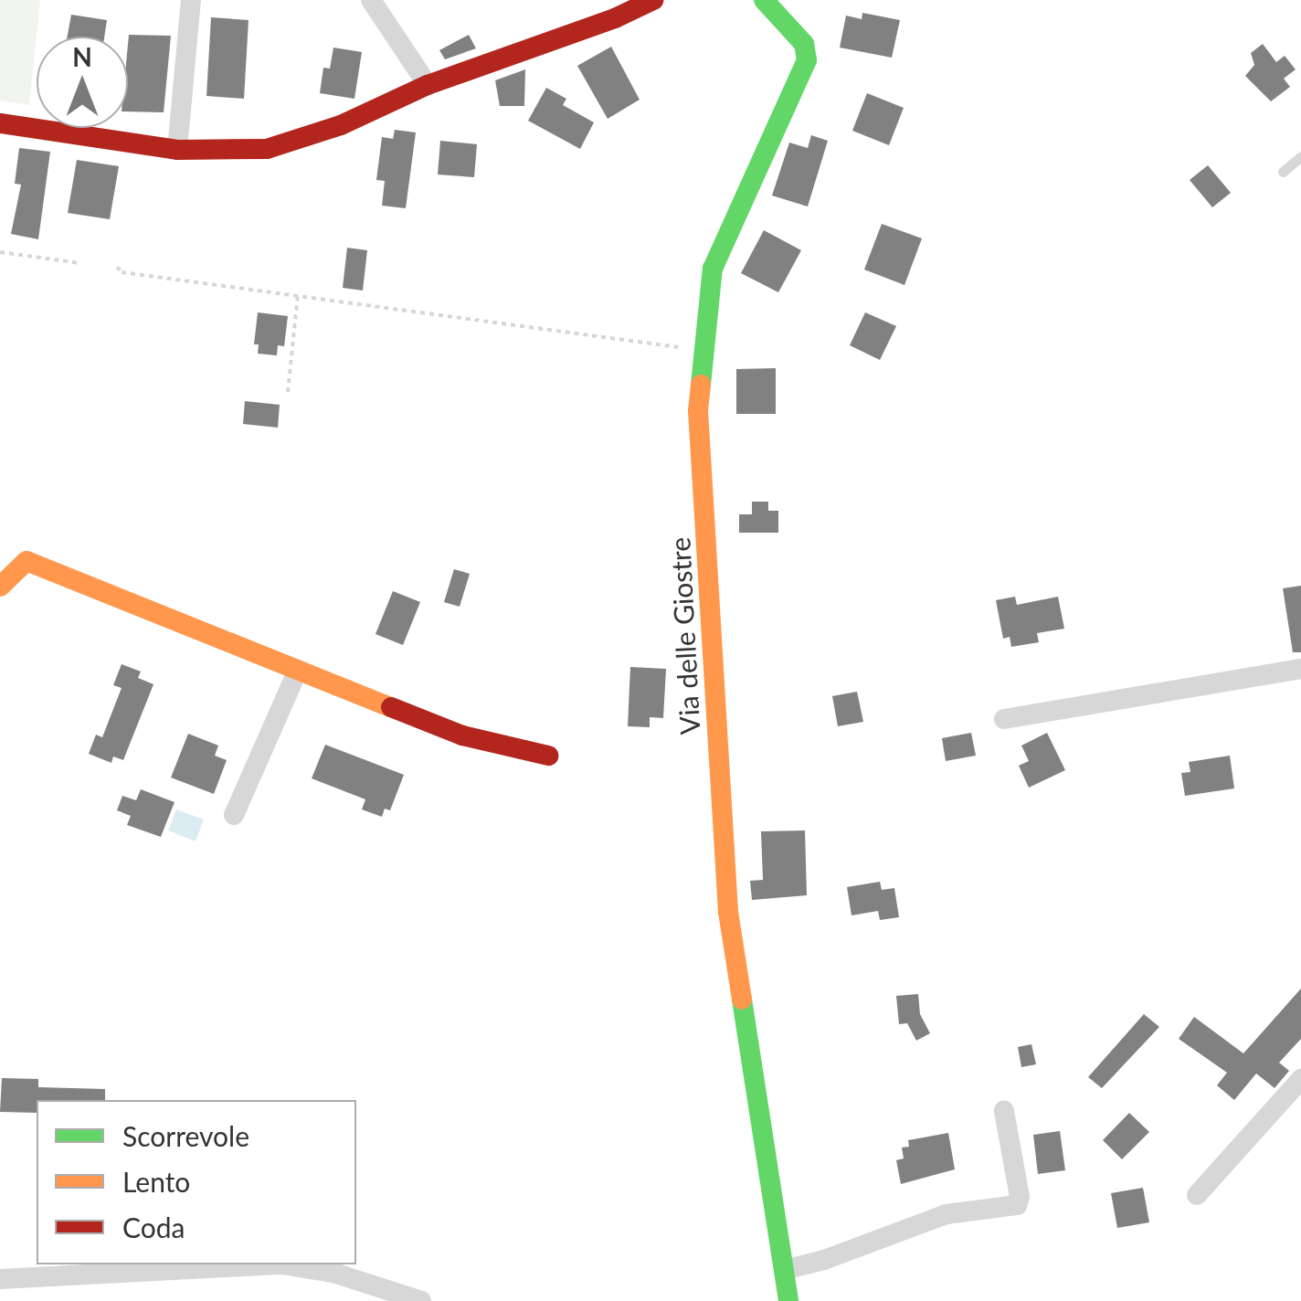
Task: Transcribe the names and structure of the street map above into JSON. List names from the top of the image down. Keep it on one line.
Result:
{"streets":{"street":["Via delle Giostre"]},"legend":["Scorrevole","Lento","Coda"],"north":"top"}
